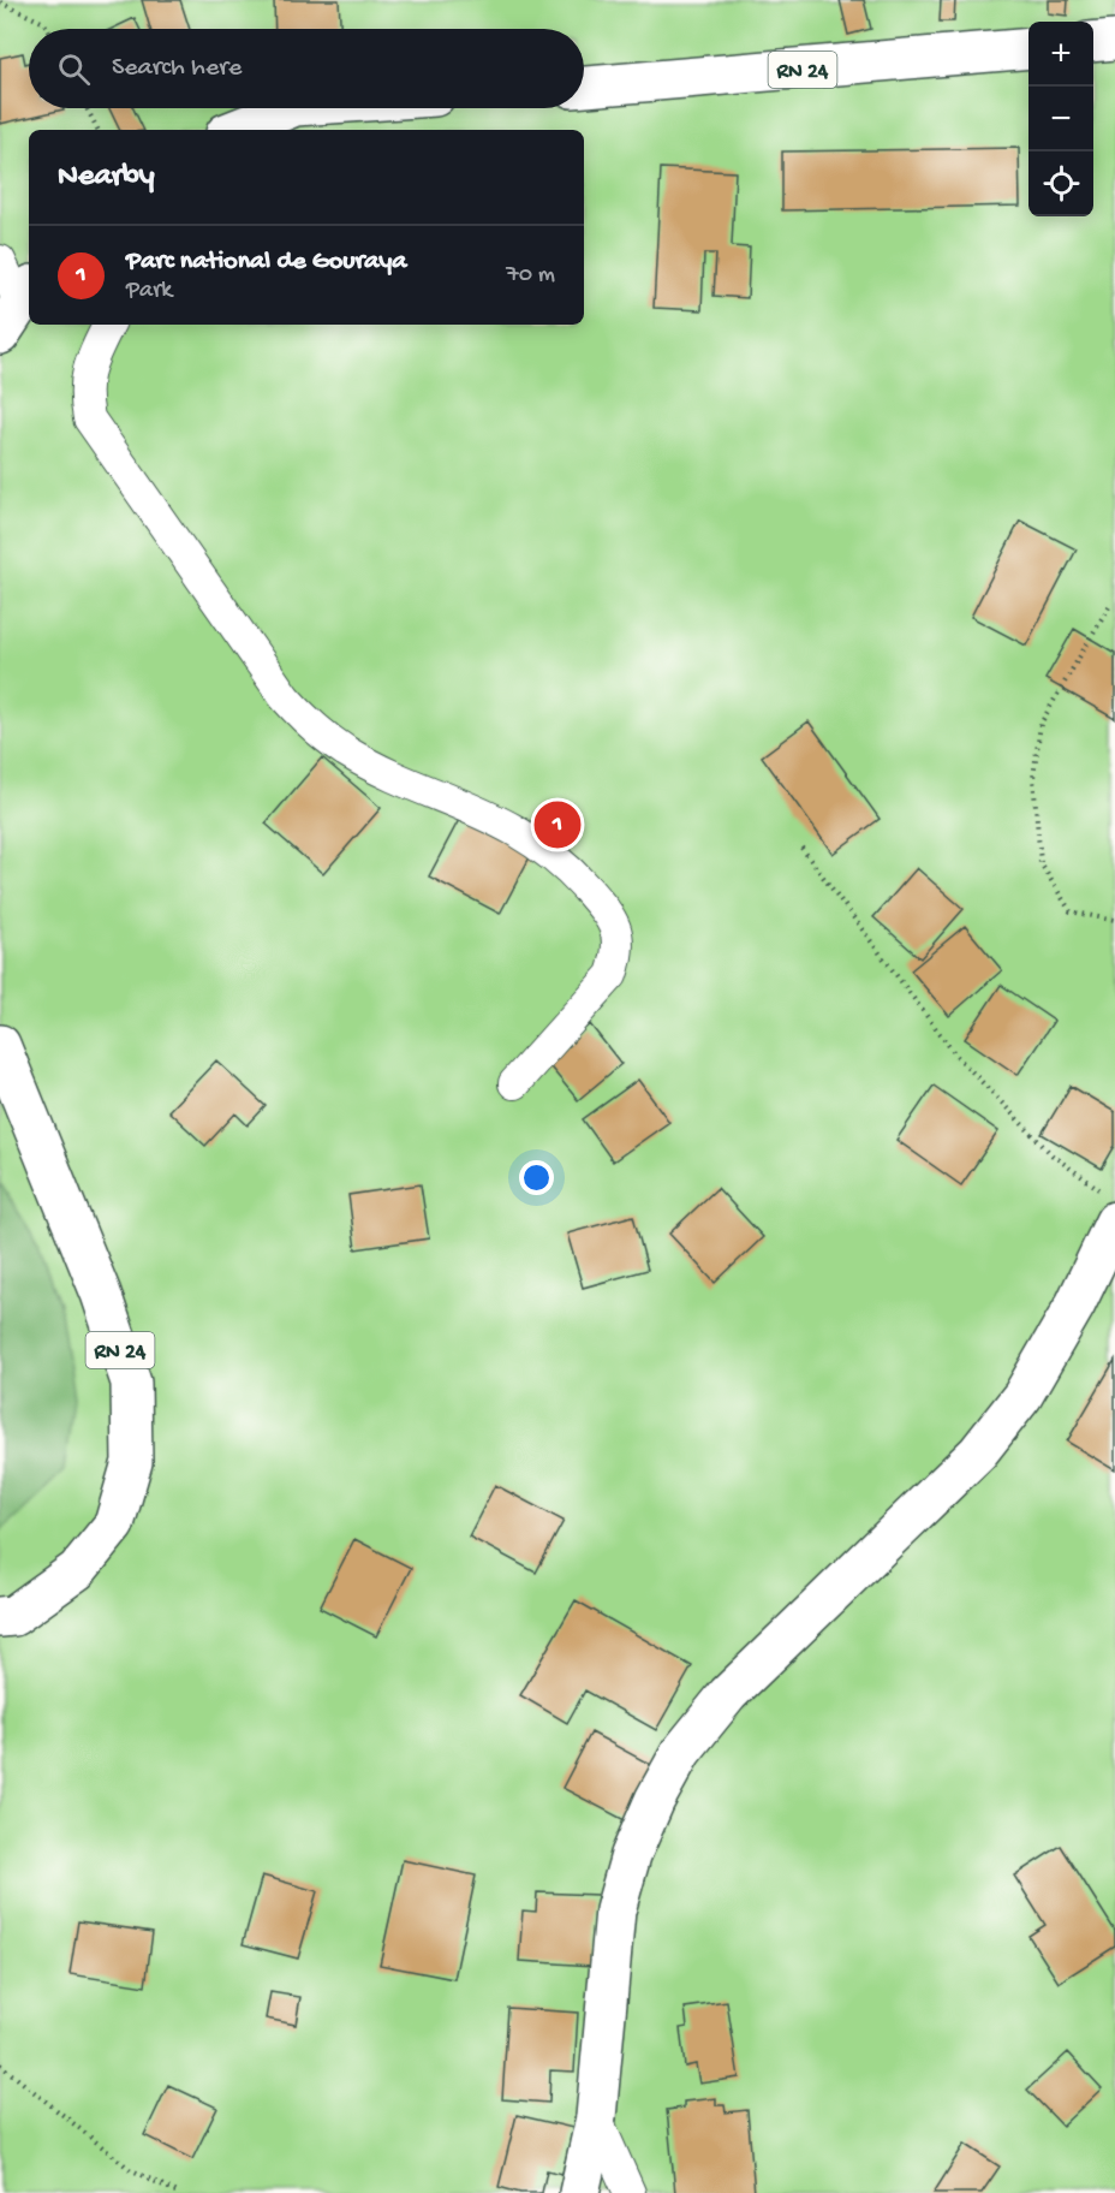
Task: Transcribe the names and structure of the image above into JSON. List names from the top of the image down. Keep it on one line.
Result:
{"streets":{"main road":["RN 24"]},"page":{"map_buttons":["+","−"],"search":"Search here","heading":"Nearby","list":[{"mark":"1","name":"Parc national de Gouraya","note":"Park","value":"70 m"}],"pins":"1"}}
